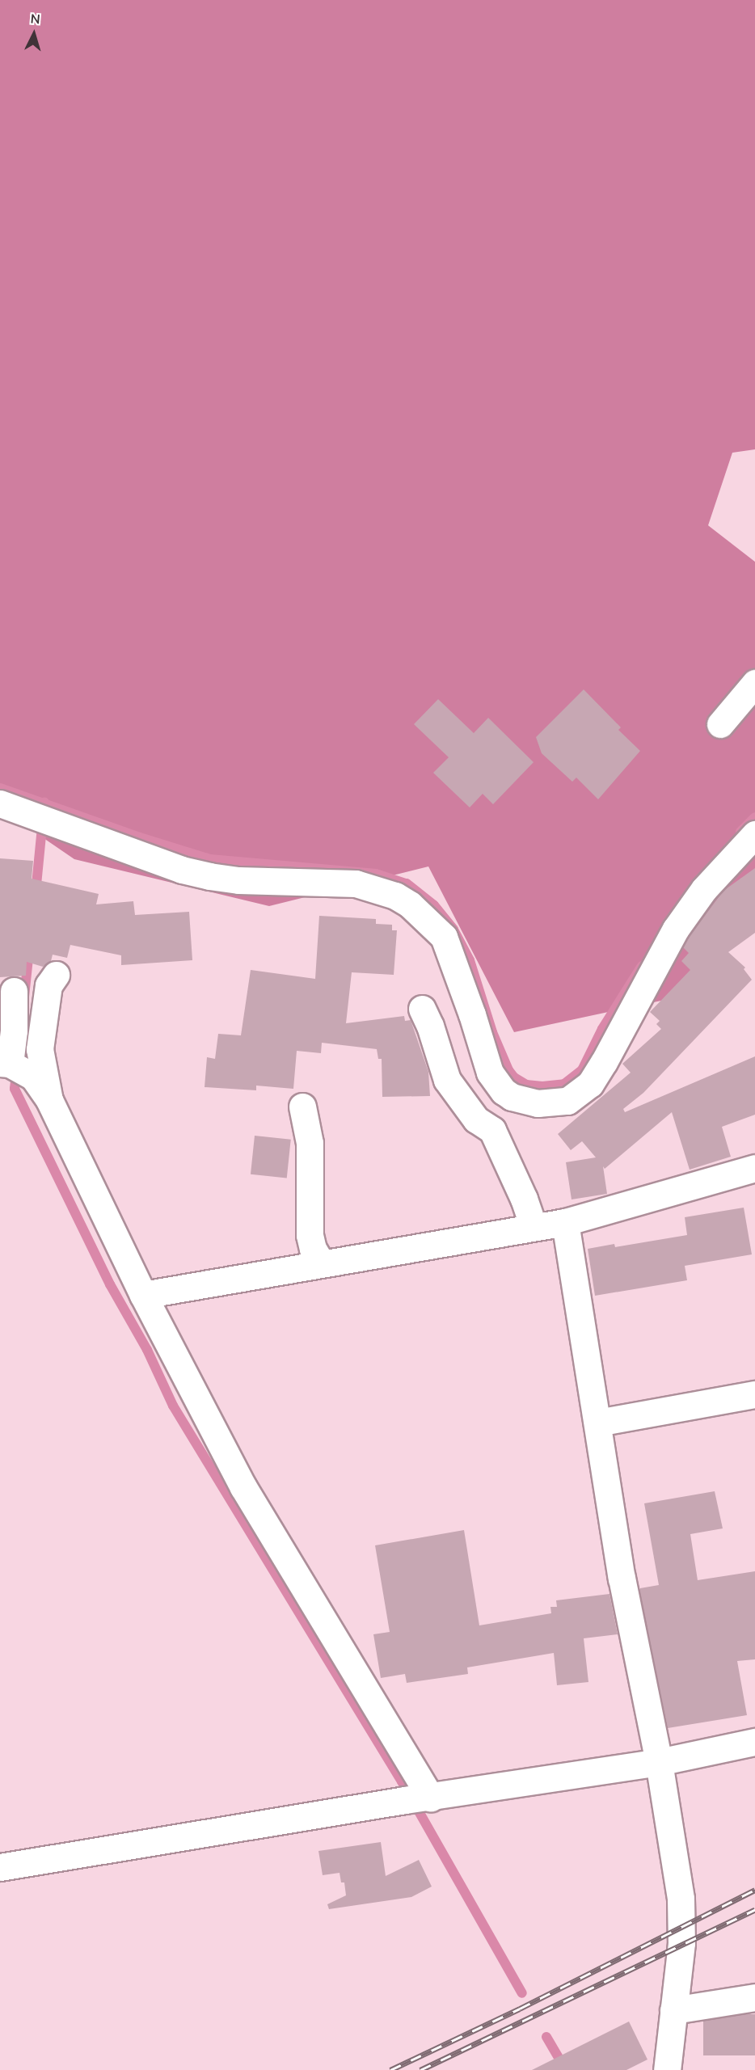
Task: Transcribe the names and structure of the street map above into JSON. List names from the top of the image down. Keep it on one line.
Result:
{"north":"top"}
